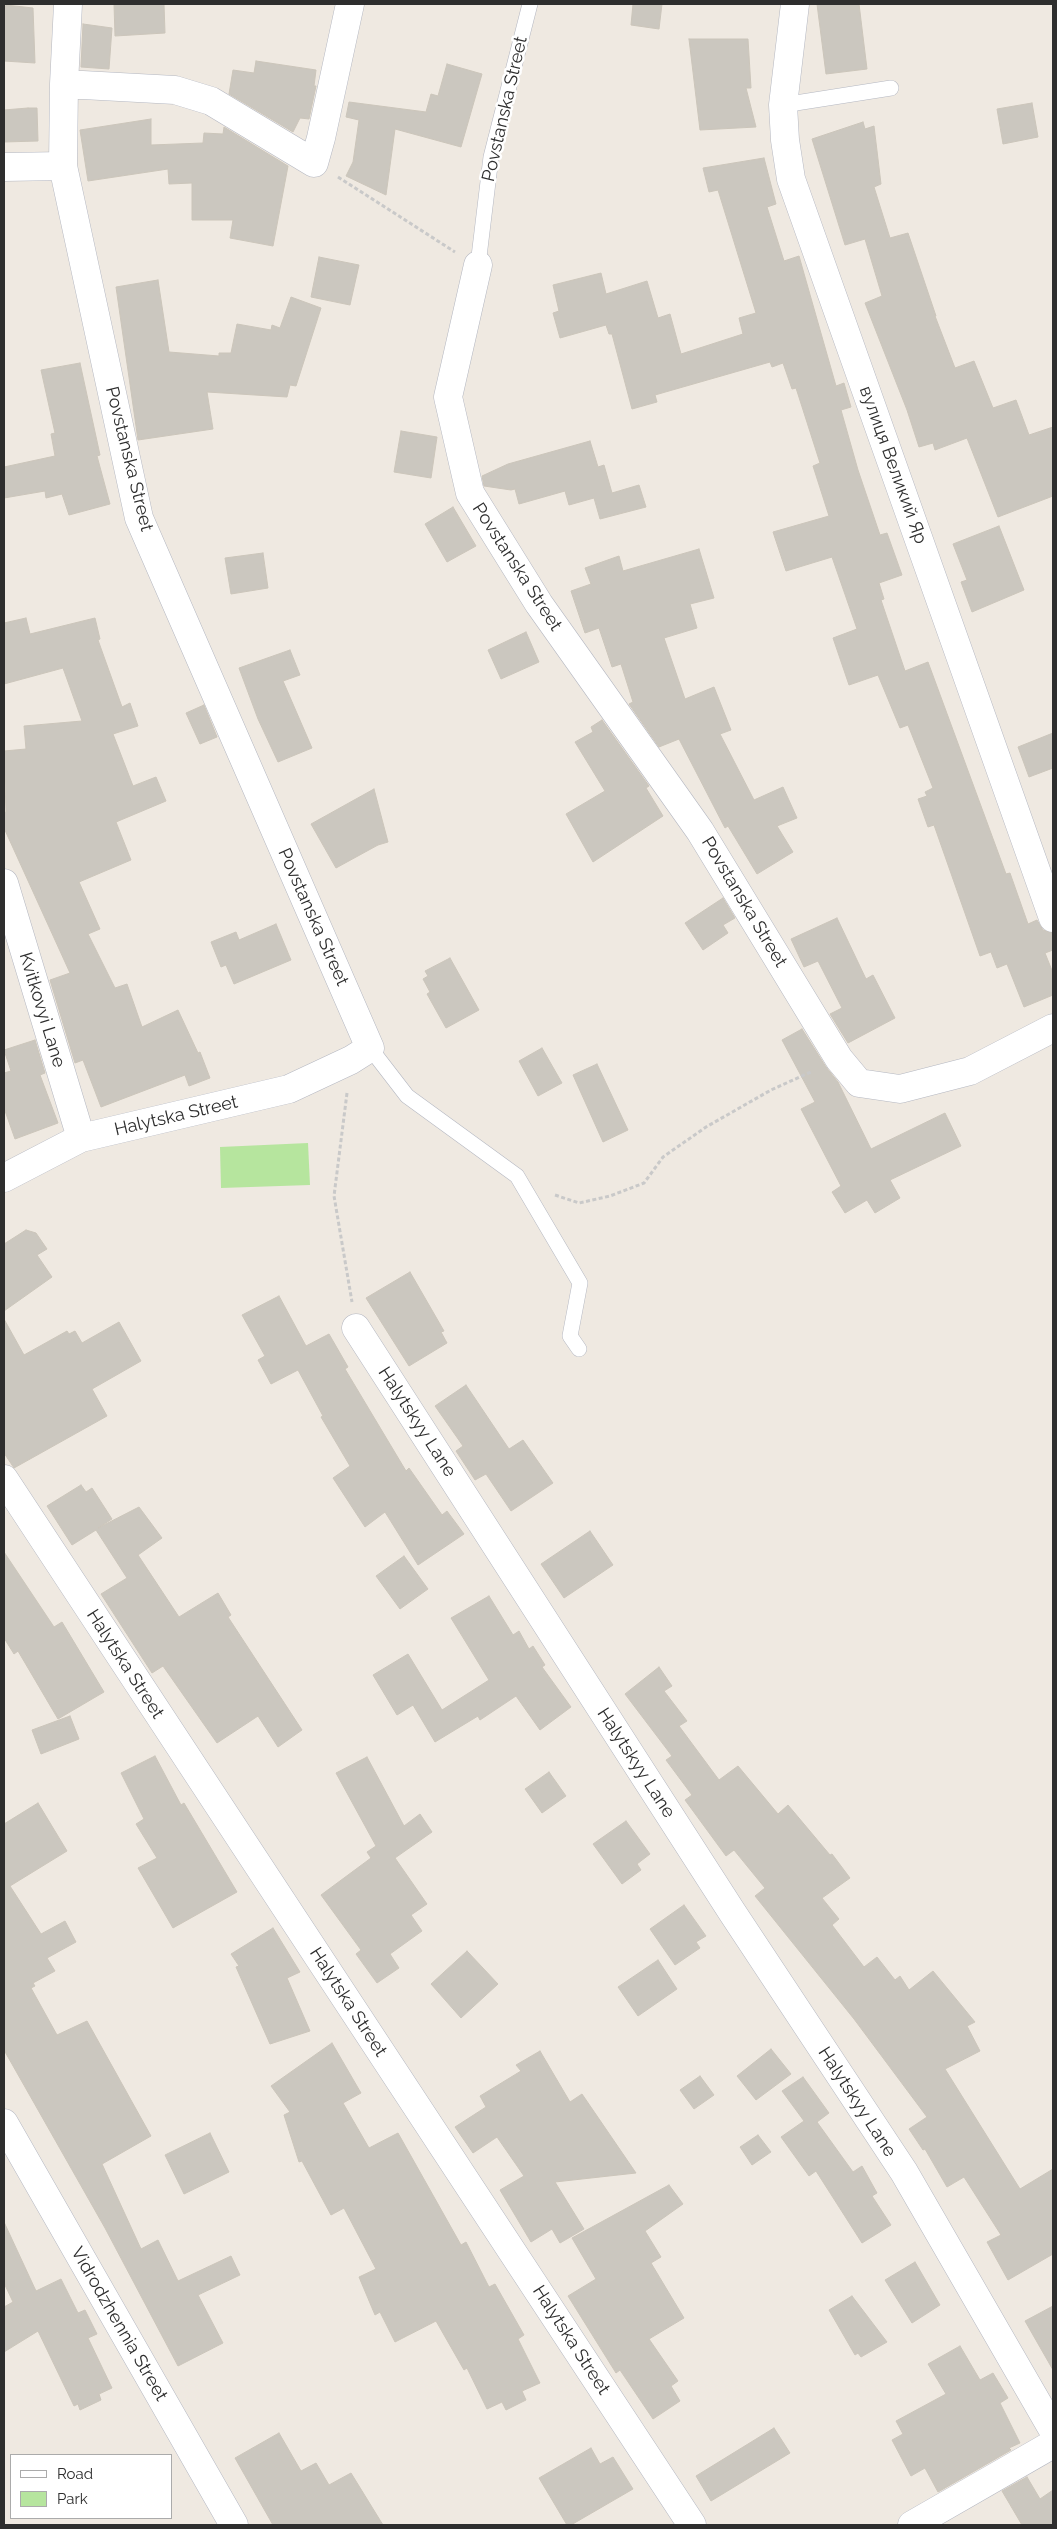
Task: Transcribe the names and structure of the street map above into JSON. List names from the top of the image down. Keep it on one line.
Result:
{"streets":{"street":["Povstanska Street","вулиця Великий Яр","Kvitkovyi Lane","Halytska Street","Halytskyy Lane","Vidrodzhennia Street"]},"crossings":[["Povstanska Street","Halytska Street"],["Kvitkovyi Lane","Halytska Street"]],"legend":["Road","Park"]}
